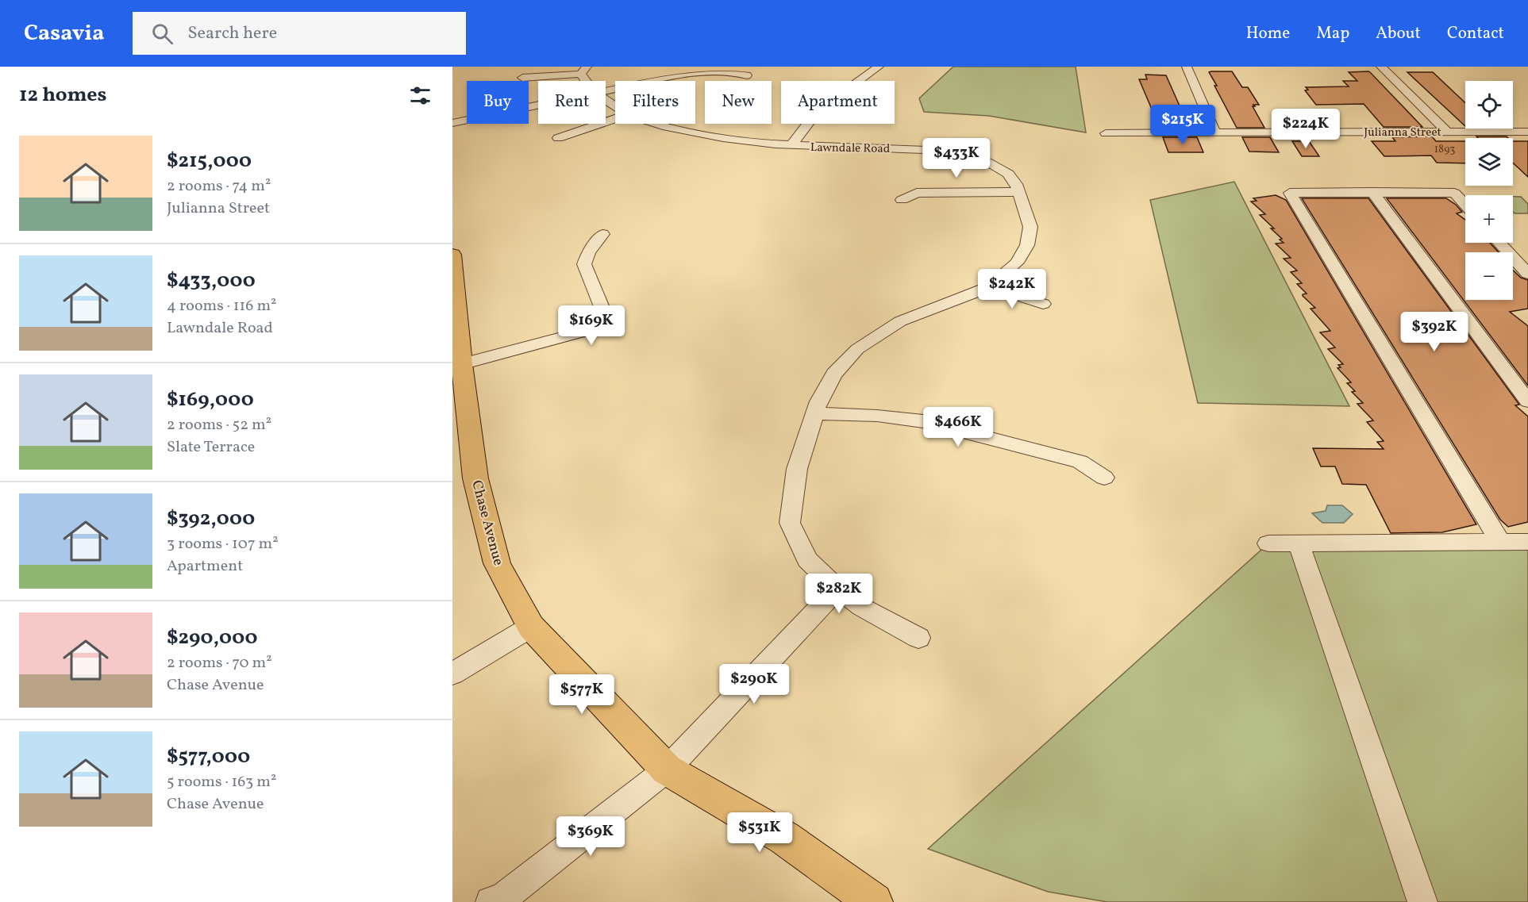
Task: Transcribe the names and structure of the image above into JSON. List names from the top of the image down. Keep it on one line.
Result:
{"streets":{"main road":["Chase Avenue"],"street":["Julianna Street","Lawndale Road"]},"house_numbers":["1893"],"page":{"header":"Casavia","search":"Search here","nav":["Home","Map","About","Contact"],"heading":"12 homes","map_buttons":["+","−"],"chip":["Buy","Rent","Filters","New","Apartment"],"price":["$215K","$224K","$433K","$242K","$169K","$392K","$466K","$282K","$290K","$577K","$531K","$369K"],"list":[{"name":"$215,000","note":"2 rooms · 74 m² · Julianna Street"},{"name":"$433,000","note":"4 rooms · 116 m² · Lawndale Road"},{"name":"$169,000","note":"2 rooms · 52 m² · Slate Terrace"},{"name":"$392,000","note":"3 rooms · 107 m² · Apartment"},{"name":"$290,000","note":"2 rooms · 70 m² · Chase Avenue"},{"name":"$577,000","note":"5 rooms · 163 m² · Chase Avenue"}]}}
